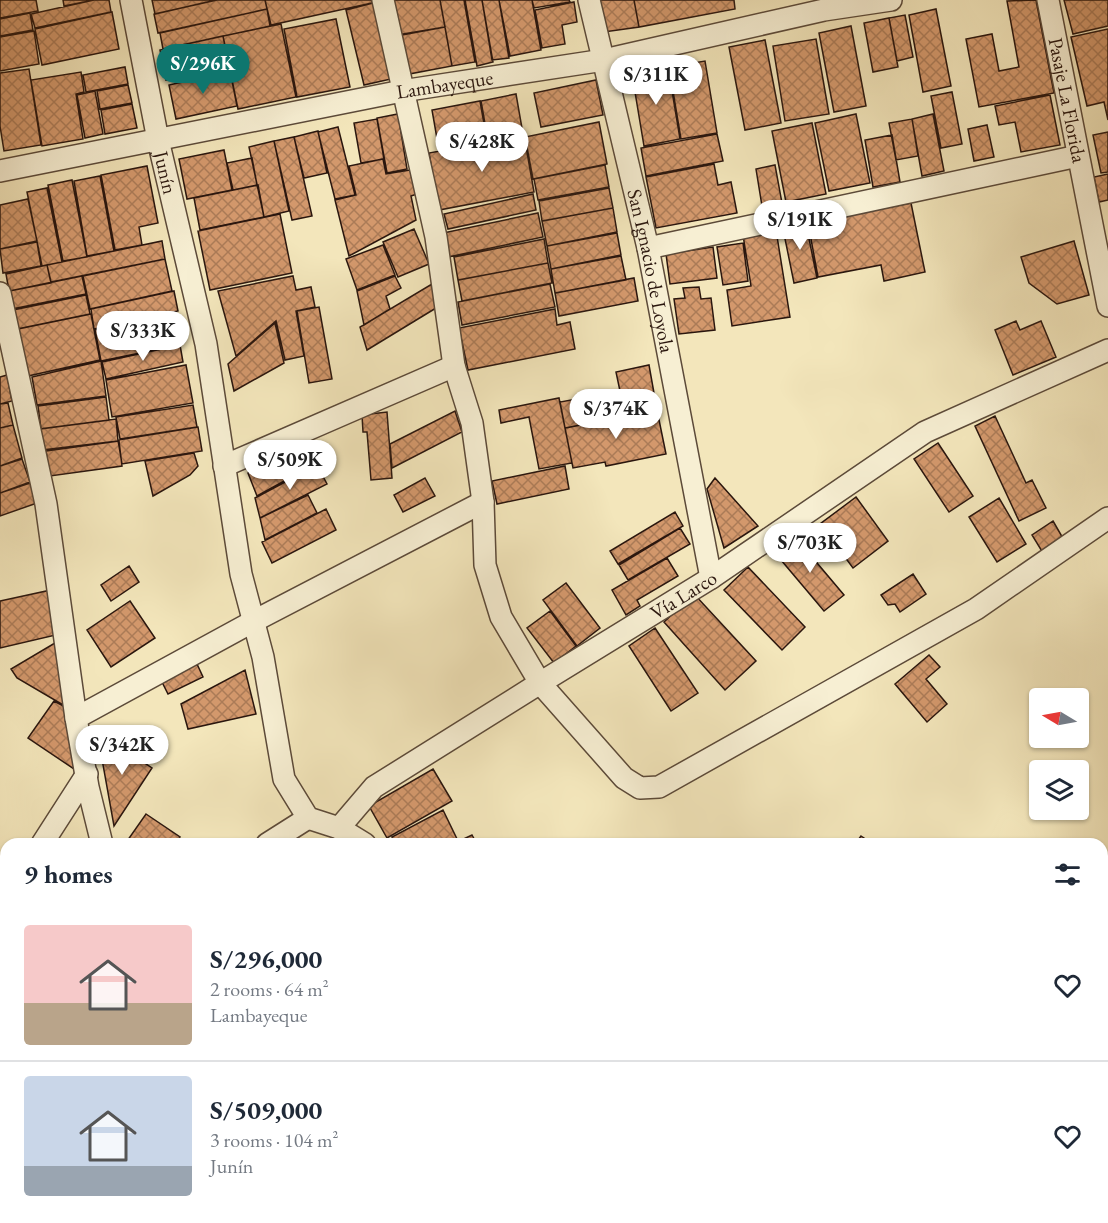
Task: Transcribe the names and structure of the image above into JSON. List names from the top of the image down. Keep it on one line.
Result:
{"streets":{"street":["Lambayeque","Pasaje La Florida","Junín","San Ignacio de Loyola","Vía Larco"]},"crossings":[["Lambayeque","Junín"],["Lambayeque","San Ignacio de Loyola"],["San Ignacio de Loyola","Vía Larco"]],"north":"left","page":{"price":["S/296K","S/311K","S/428K","S/191K","S/333K","S/374K","S/509K","S/703K","S/342K"],"heading":"9 homes","list":[{"name":"S/296,000","note":"2 rooms · 64 m² · Lambayeque"},{"name":"S/509,000","note":"3 rooms · 104 m² · Junín"}]}}
